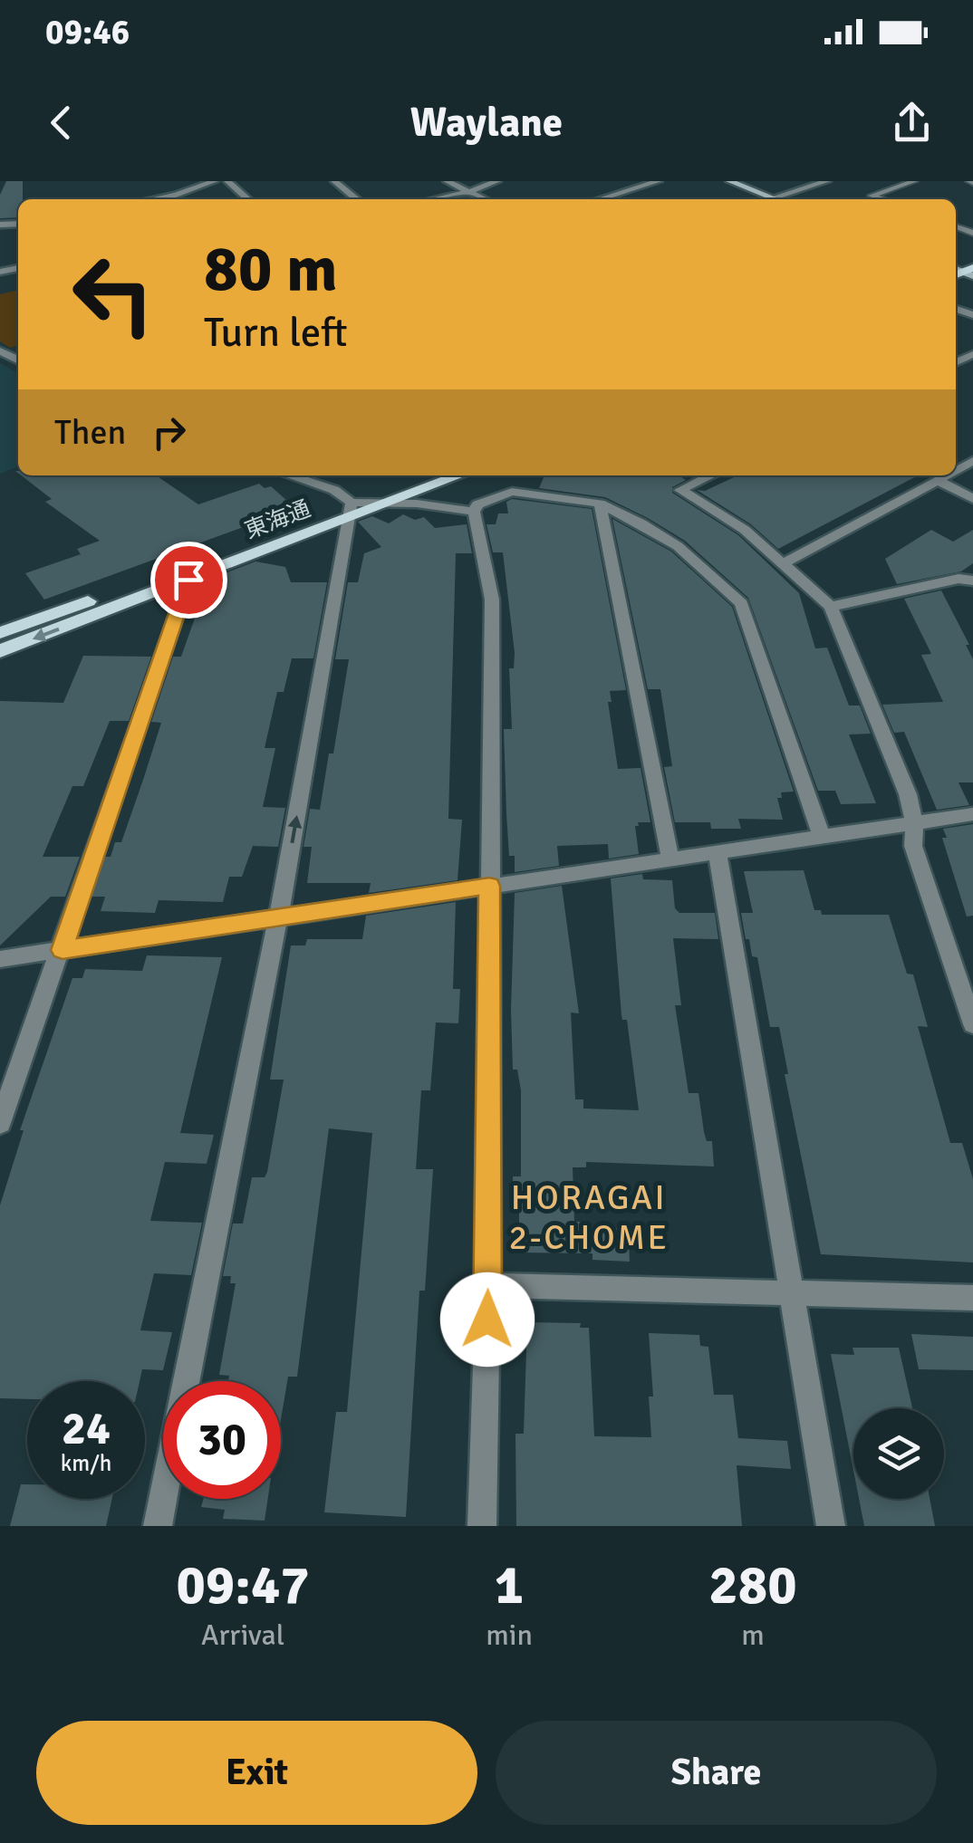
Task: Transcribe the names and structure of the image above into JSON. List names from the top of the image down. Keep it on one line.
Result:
{"streets":{"main road":["東海通"]},"districts":["HORAGAI 2-CHOME"],"page":{"status":"09:46","header":"Waylane","turn":["80 m","Turn left"],"then":"Then","speed":"24 km/h","limit":"30","eta":["09:47","Arrival","1","min","280","m"],"buttons":["Exit","Share"]}}
